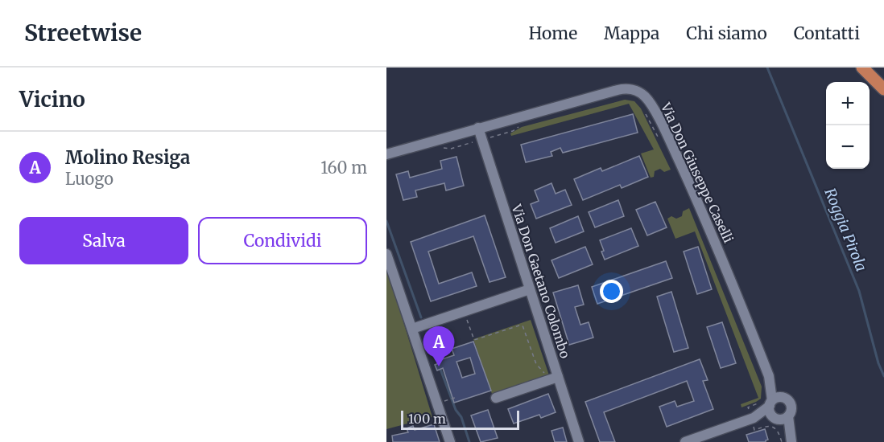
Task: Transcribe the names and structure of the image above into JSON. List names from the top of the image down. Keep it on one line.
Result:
{"streets":{"street":["Via Don Giuseppe Caselli","Via Don Gaetano Colombo"]},"crossings":[["Via Don Giuseppe Caselli","Via Don Gaetano Colombo"]],"water":["Roggia Pirola"],"scale_bar":"100 m","page":{"header":"Streetwise","nav":["Home","Mappa","Chi siamo","Contatti"],"heading":"Vicino","map_buttons":["+","−"],"list":[{"mark":"A","name":"Molino Resiga","note":"Luogo","value":"160 m"}],"buttons":["Salva","Condividi"],"pins":"A","scale":"100 m"}}
